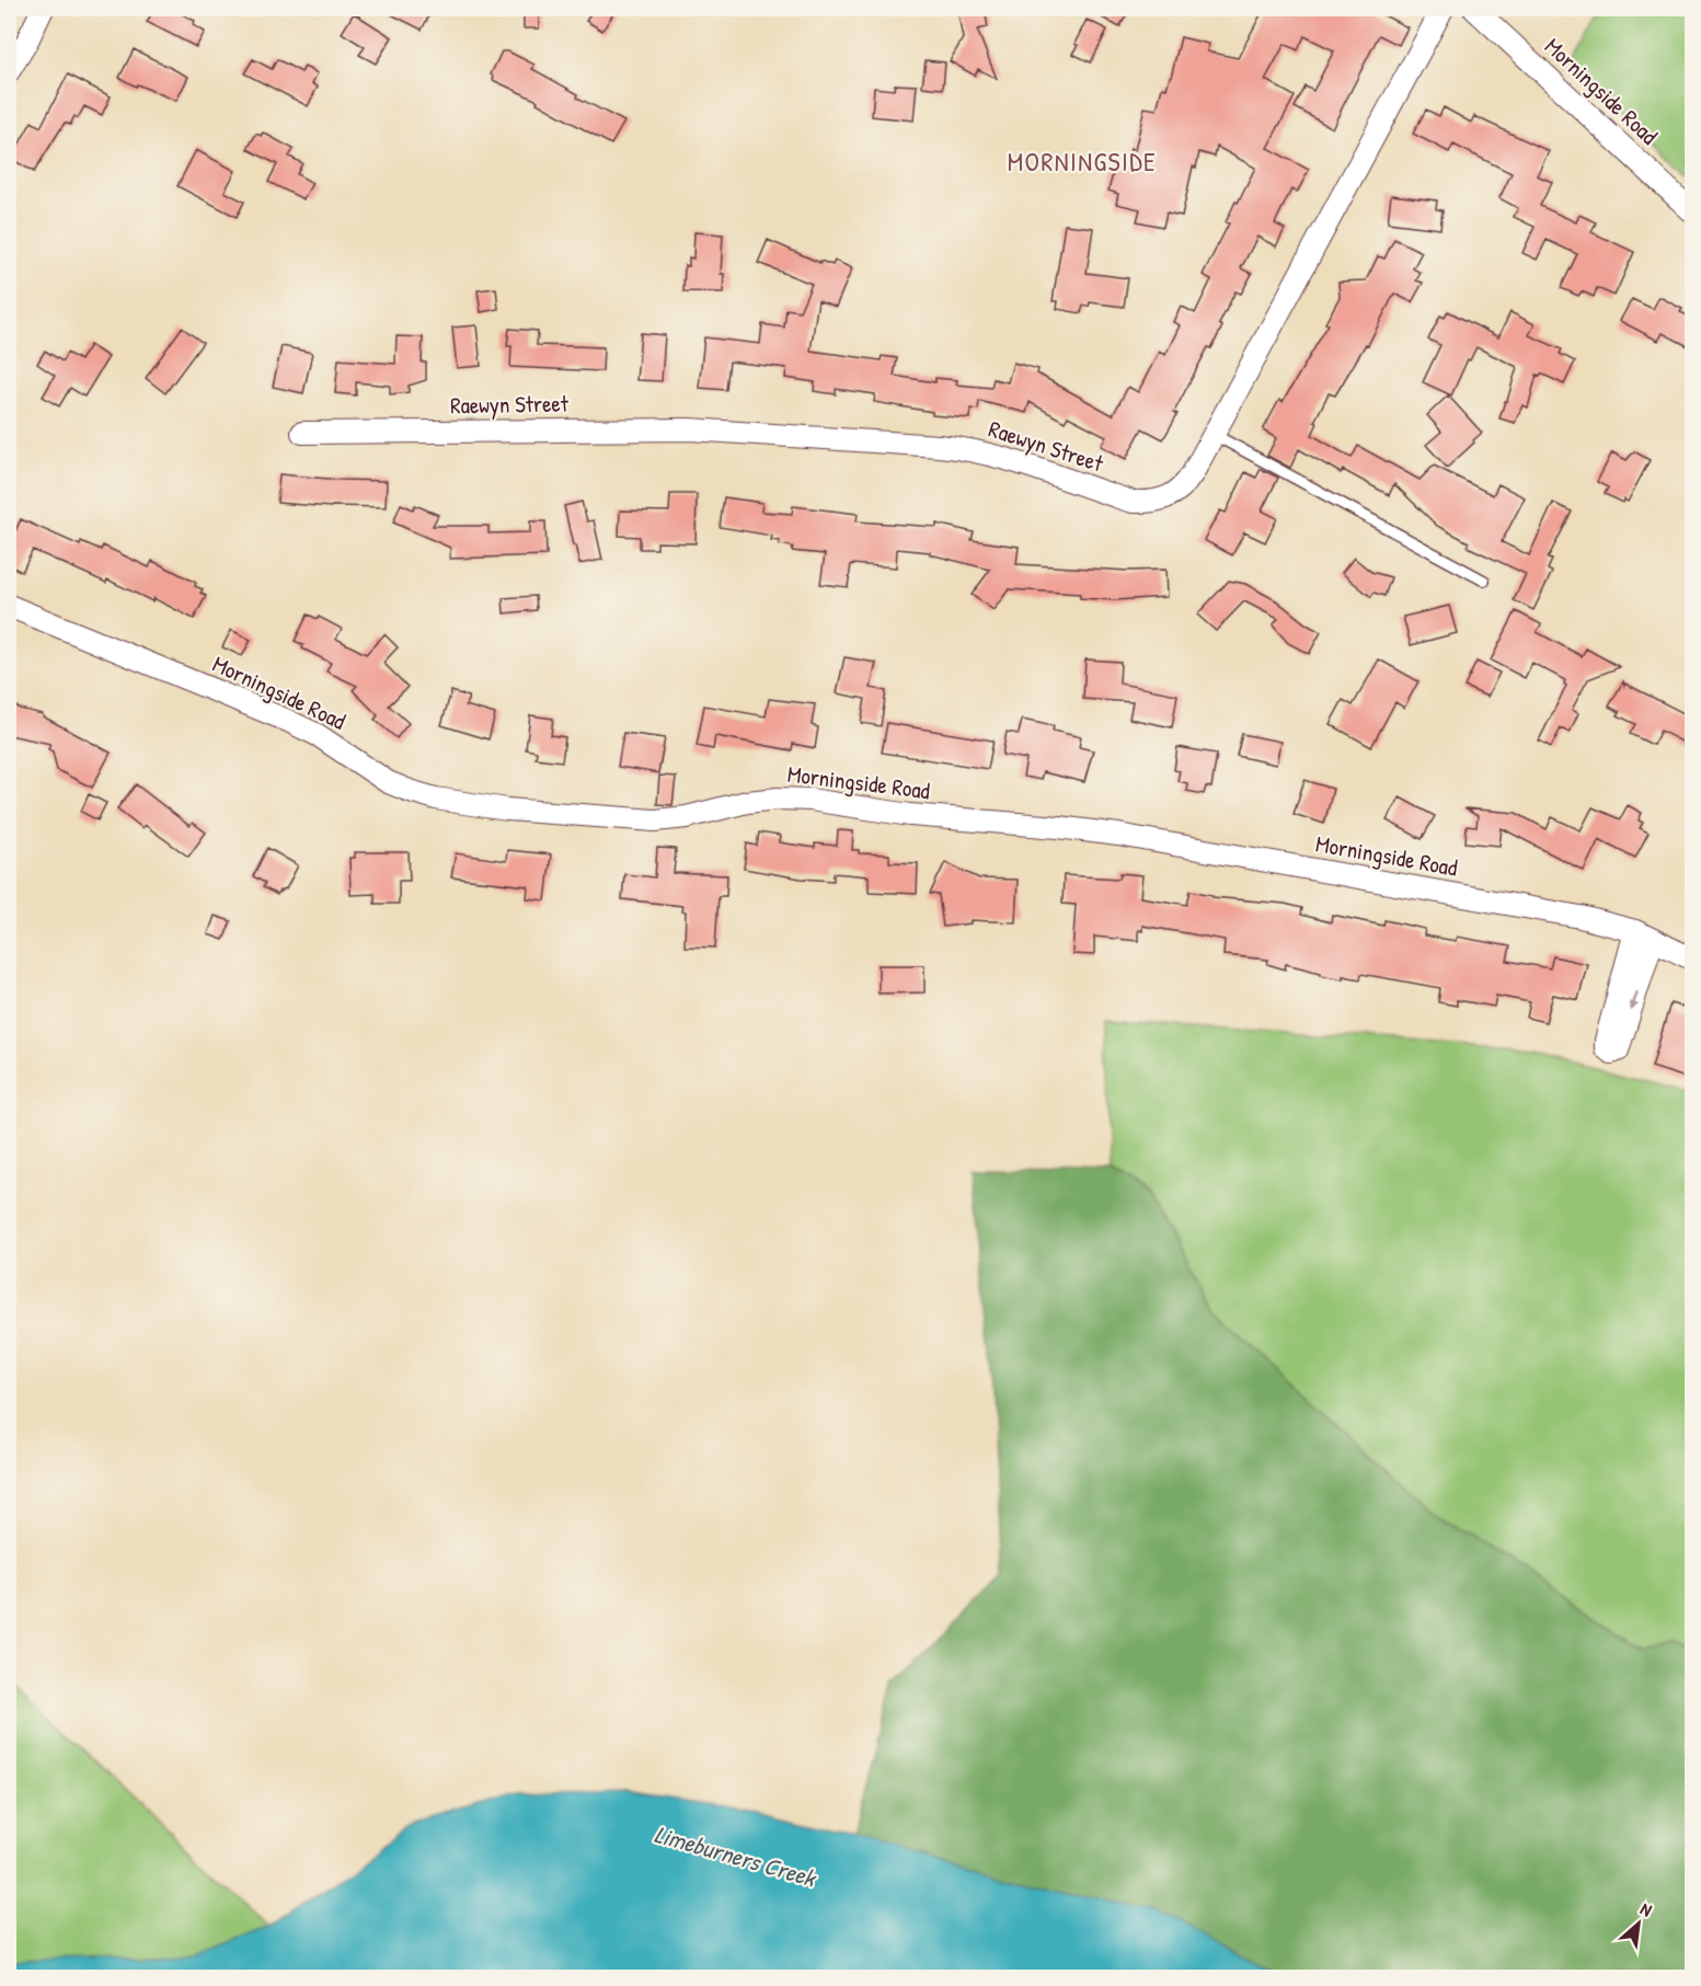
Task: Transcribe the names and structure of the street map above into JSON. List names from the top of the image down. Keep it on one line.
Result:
{"streets":{"street":["Morningside Road","Raewyn Street"]},"districts":["MORNINGSIDE"],"water":["Limeburners Creek"],"north":"top right"}
